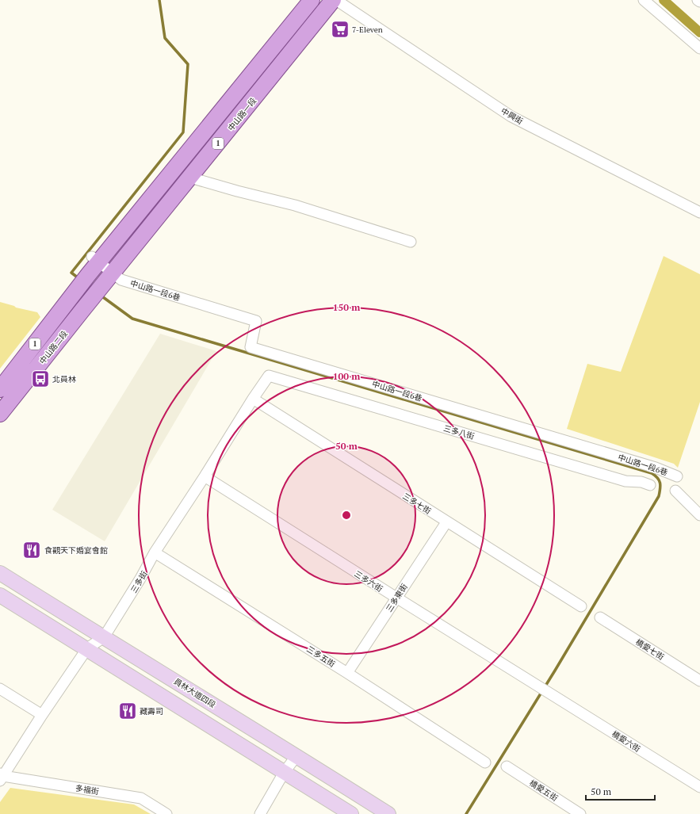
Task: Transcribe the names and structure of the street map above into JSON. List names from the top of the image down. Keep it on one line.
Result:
{"streets":{"main road":["中山路一段","1","中山路二段","員林大道四段"],"street":["中興街","中山路一段6巷","三多八街","三多七街","三多六街","三多街","三多東街","橋愛七街","三多五街","橋愛六街","多福街","橋愛五街"]},"crossings":[["中山路一段","中山路一段6巷"],["中山路一段","中山路二段"],["1","中山路一段6巷"],["1","中山路二段"],["中山路一段6巷","中山路二段"],["三多八街","三多街"],["三多七街","三多街"],["三多七街","三多東街"],["三多六街","三多街"],["三多六街","三多東街"],["三多六街","橋愛六街"],["三多街","三多五街"],["三多街","員林大道四段"],["三多街","多福街"],["三多東街","三多五街"]],"places":{"supermarket":["7-Eleven"],"bus stop":["北員林"],"restaurant":["食觀天下婚宴會館","藏壽司"]},"scale_bar":"50 m","rings":["150 m","100 m","50 m"]}
